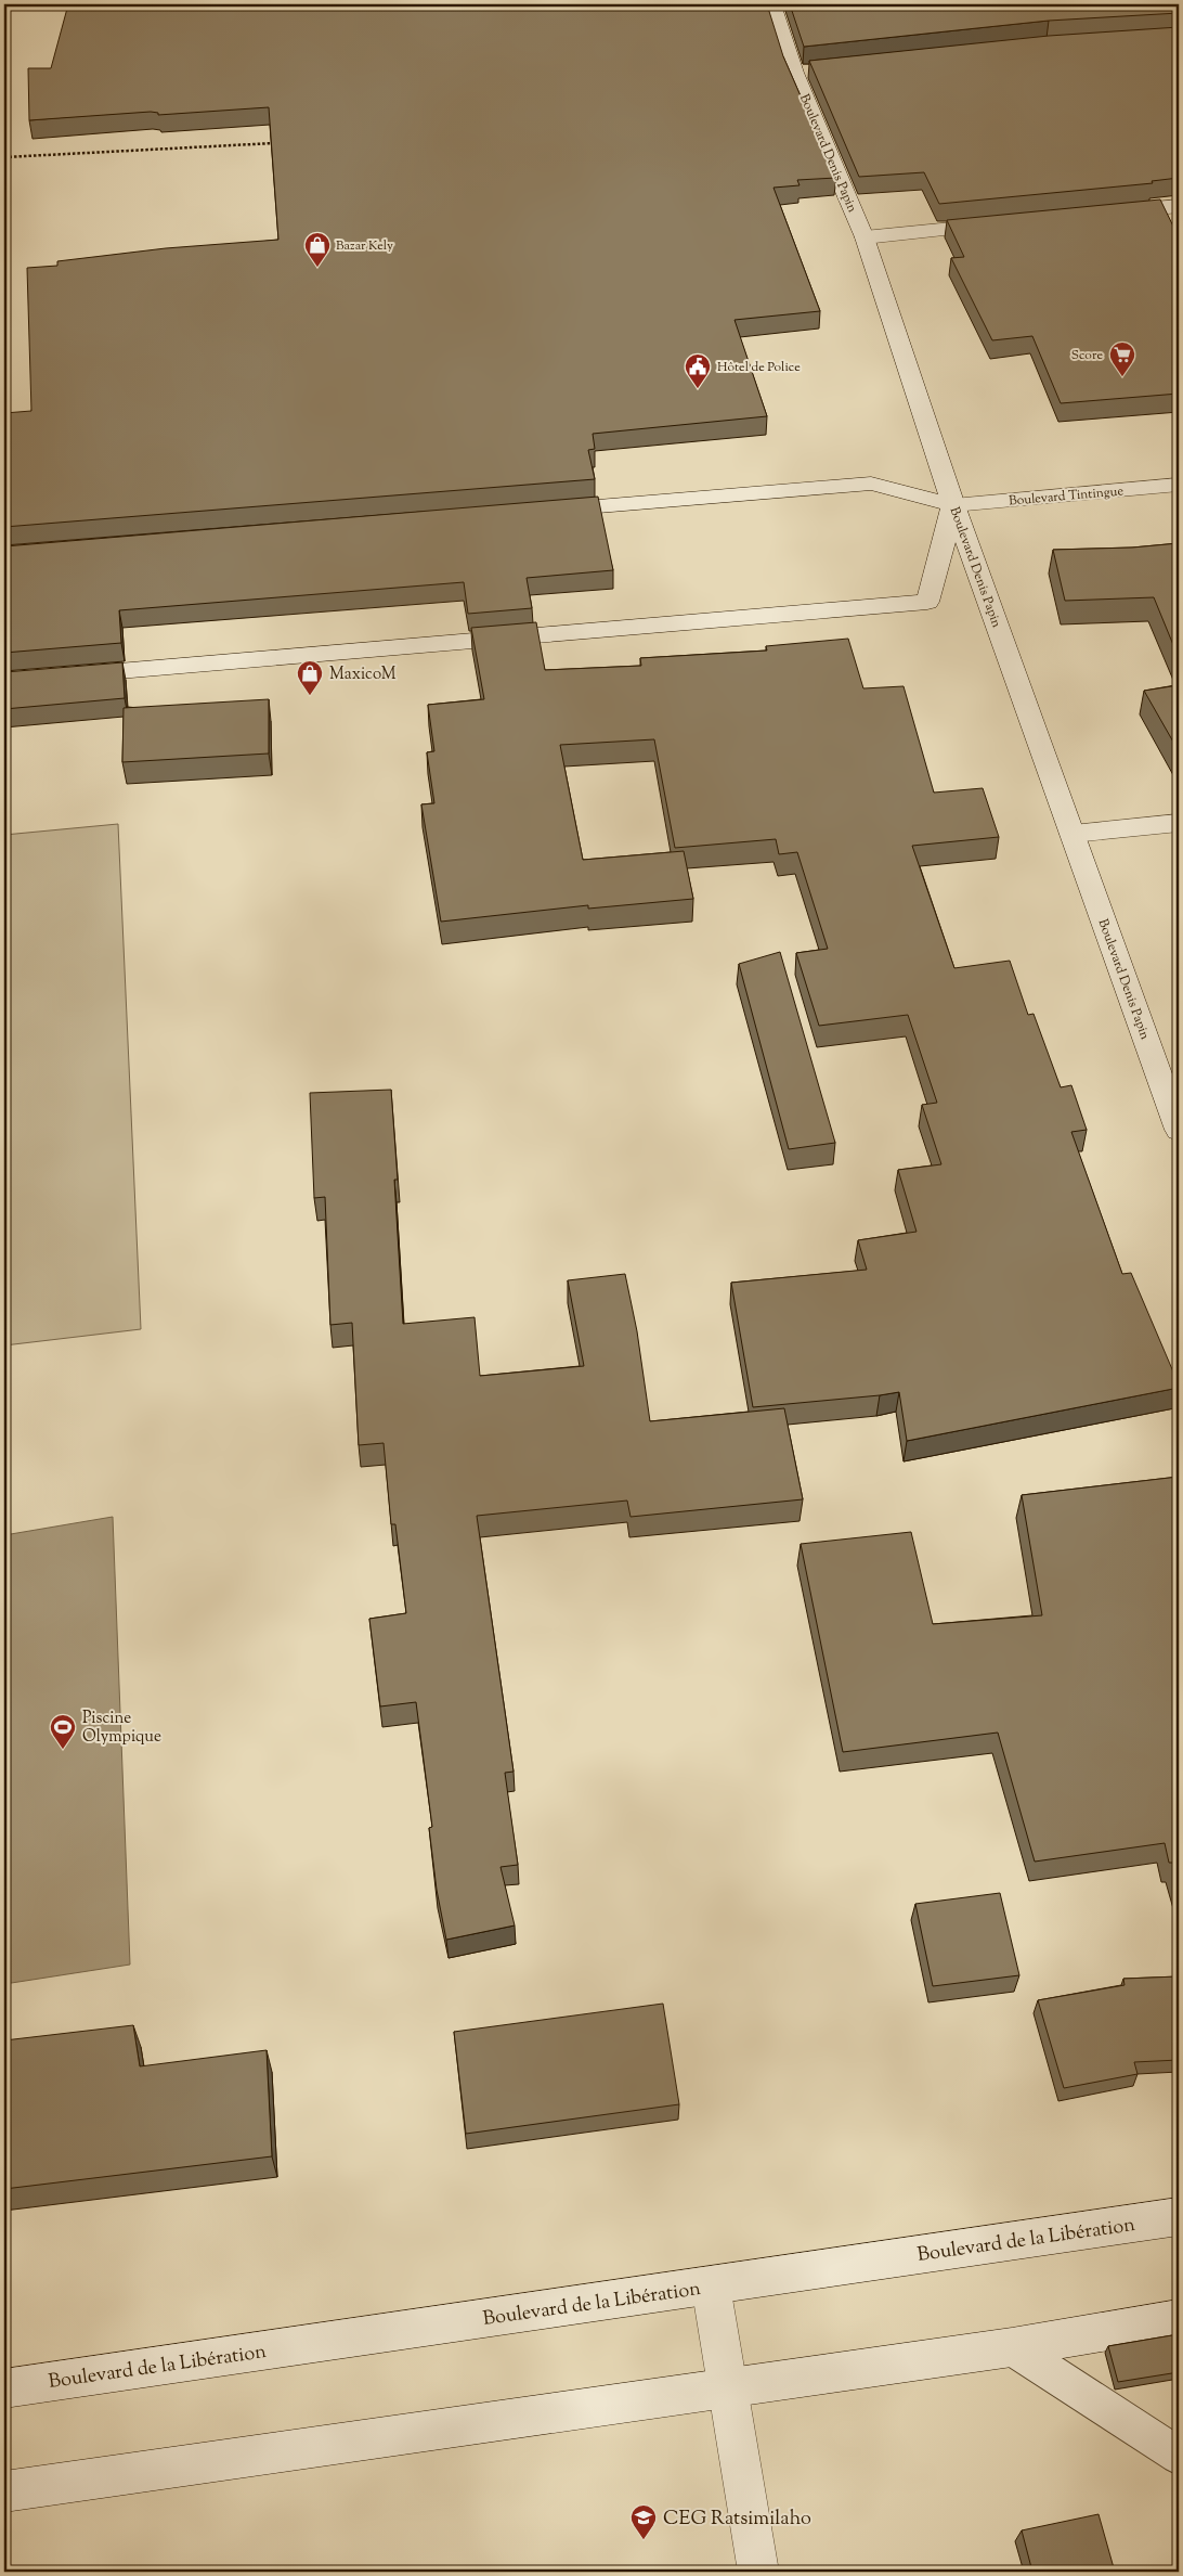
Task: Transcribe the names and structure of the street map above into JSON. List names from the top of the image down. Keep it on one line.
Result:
{"streets":{"main road":["Boulevard Denis Papin","Boulevard Tintingue","Boulevard de la Libération"]},"crossings":[["Boulevard Denis Papin","Boulevard Tintingue"]],"places":{"shop":["Bazar Kely","MaxicoM"],"supermarket":["Score"],"public building":["Hôtel de Police"],"sports":["Piscine Olympique"],"school or university":["CEG Ratsimilaho"]}}
